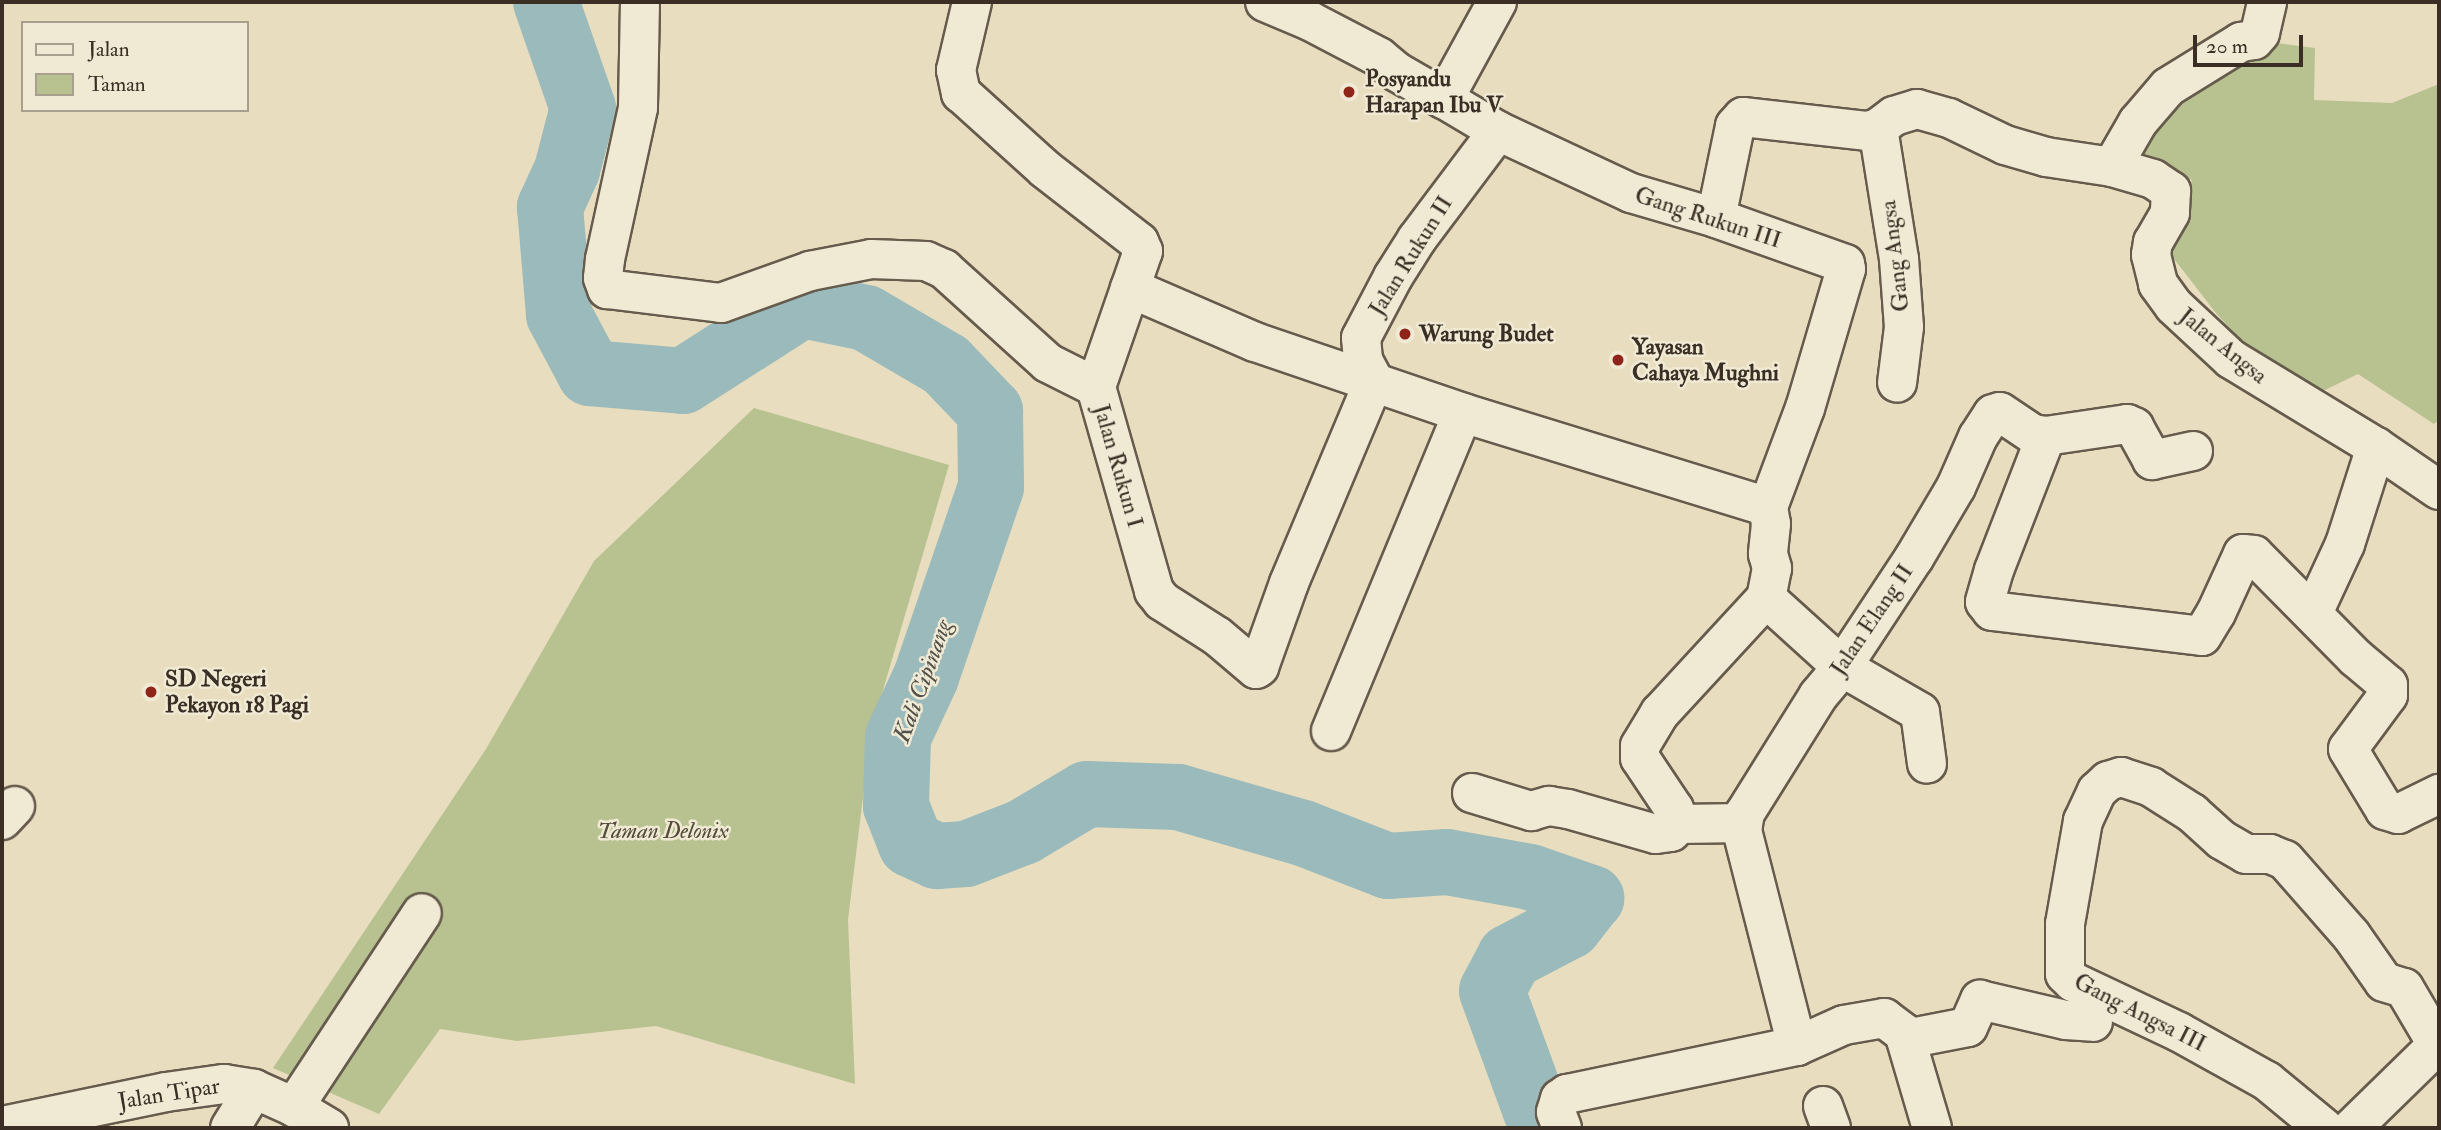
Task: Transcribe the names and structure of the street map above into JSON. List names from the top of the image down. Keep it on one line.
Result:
{"streets":{"street":["Gang Rukun III","Jalan Rukun II","Gang Angsa","Jalan Angsa","Jalan Rukun I","Jalan Elang II","Gang Angsa III","Jalan Tipar"]},"crossings":[["Gang Rukun III","Jalan Rukun II"],["Jalan Rukun II","Jalan Rukun I"],["Gang Angsa","Jalan Angsa"]],"water":["Kali Cipinang"],"parks":["Taman Delonix"],"places":["Posyandu Harapan Ibu V","Warung Budet","Yayasan Cahaya Mughni","SD Negeri Pekayon 18 Pagi"],"legend":["Jalan","Taman"],"scale_bar":"20 m"}
